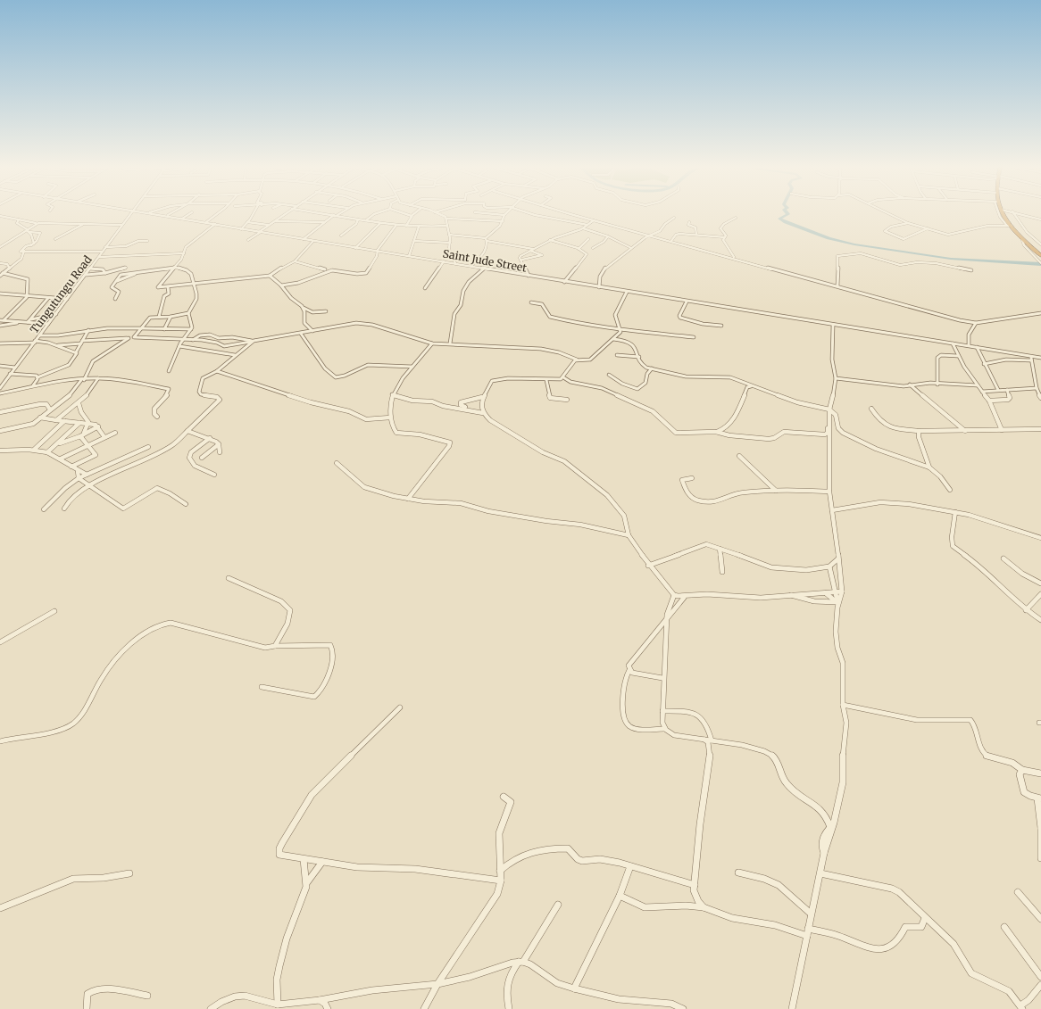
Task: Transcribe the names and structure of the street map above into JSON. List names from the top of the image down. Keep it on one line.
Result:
{"streets":{"street":["Saint Jude Street","Tungutungu Road"]}}
